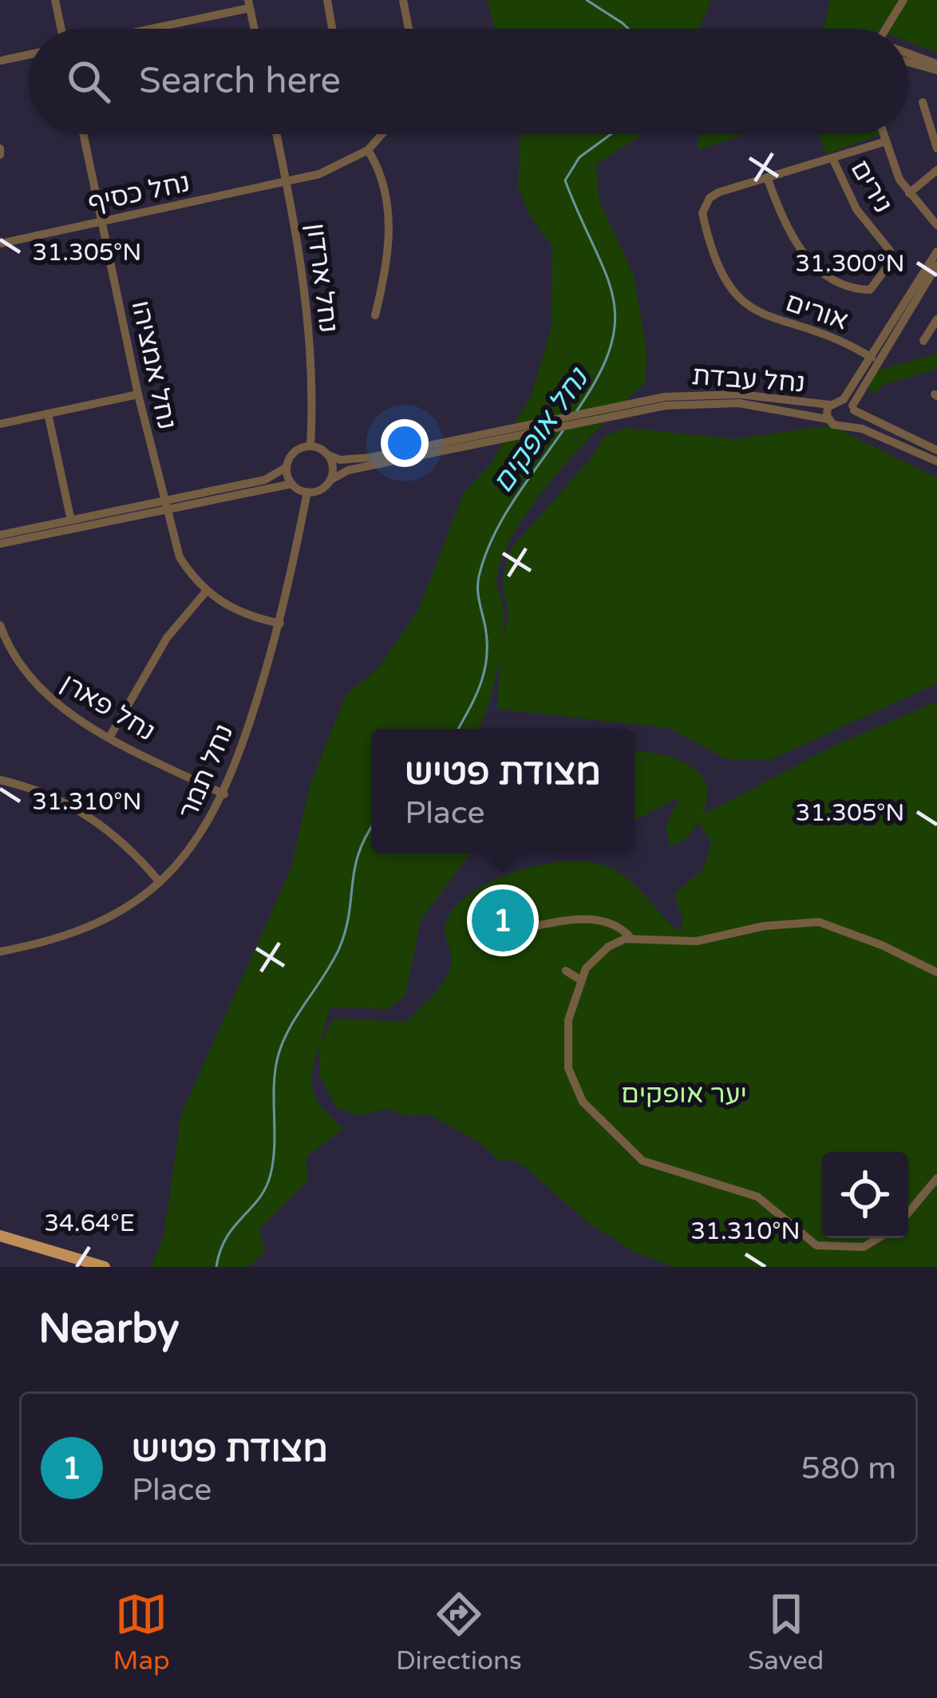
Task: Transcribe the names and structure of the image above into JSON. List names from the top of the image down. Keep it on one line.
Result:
{"streets":{"street":["נירים","נחל כסיף","נחל ארדון","אורים","נחל אמציהו","נחל עבדת","נחל פארן","נחל תמר"]},"crossings":[["נירים","אורים"],["נחל כסיף","נחל ארדון"],["נחל כסיף","נחל אמציהו"],["נחל ארדון","נחל עבדת"],["נחל ארדון","נחל תמר"],["נחל עבדת","נחל תמר"],["נחל פארן","נחל תמר"]],"water":["נחל אופקים"],"parks":["יער אופקים"],"page":{"search":"Search here","popup":["מצודת פטיש","Place"],"pins":"1","heading":"Nearby","list":[{"mark":"1","name":"מצודת פטיש","note":"Place","value":"580 m"}],"nav":["Map","Directions","Saved"]},"coordinates":["31.305°N","31.300°N","31.310°N","34.64°E"]}
